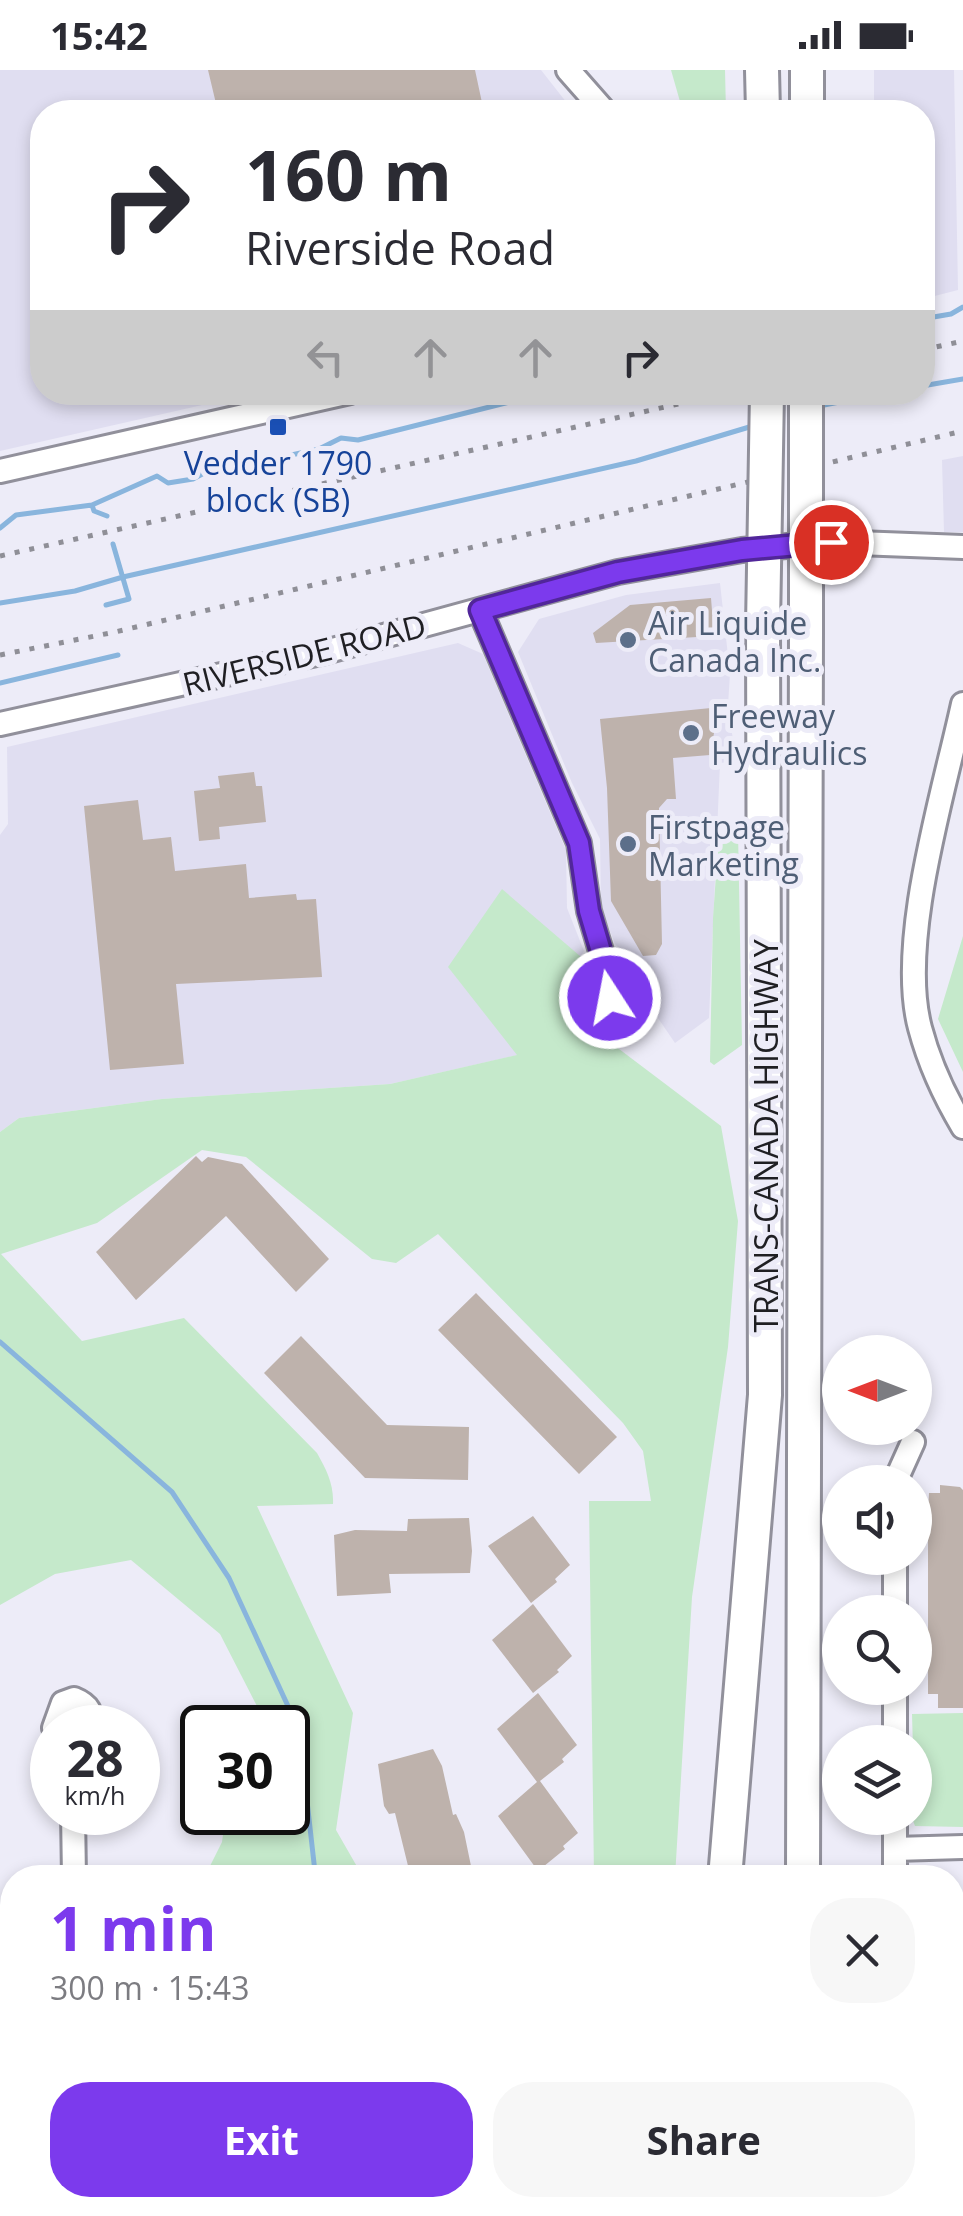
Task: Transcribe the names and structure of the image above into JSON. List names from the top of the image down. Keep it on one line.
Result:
{"streets":{"highway":["TRANS-CANADA HIGHWAY"],"street":["RIVERSIDE ROAD"]},"places":{"transit":["Vedder 1790 block (SB)"],"other":["Air Liquide Canada Inc.","Freeway Hydraulics","Firstpage Marketing"]},"north":"left","page":{"status":"15:42","turn":["160 m","Riverside Road"],"speed":"28 km/h","limit":"30","heading":["1 min","300 m · 15:43"],"buttons":["Exit","Share"]}}
